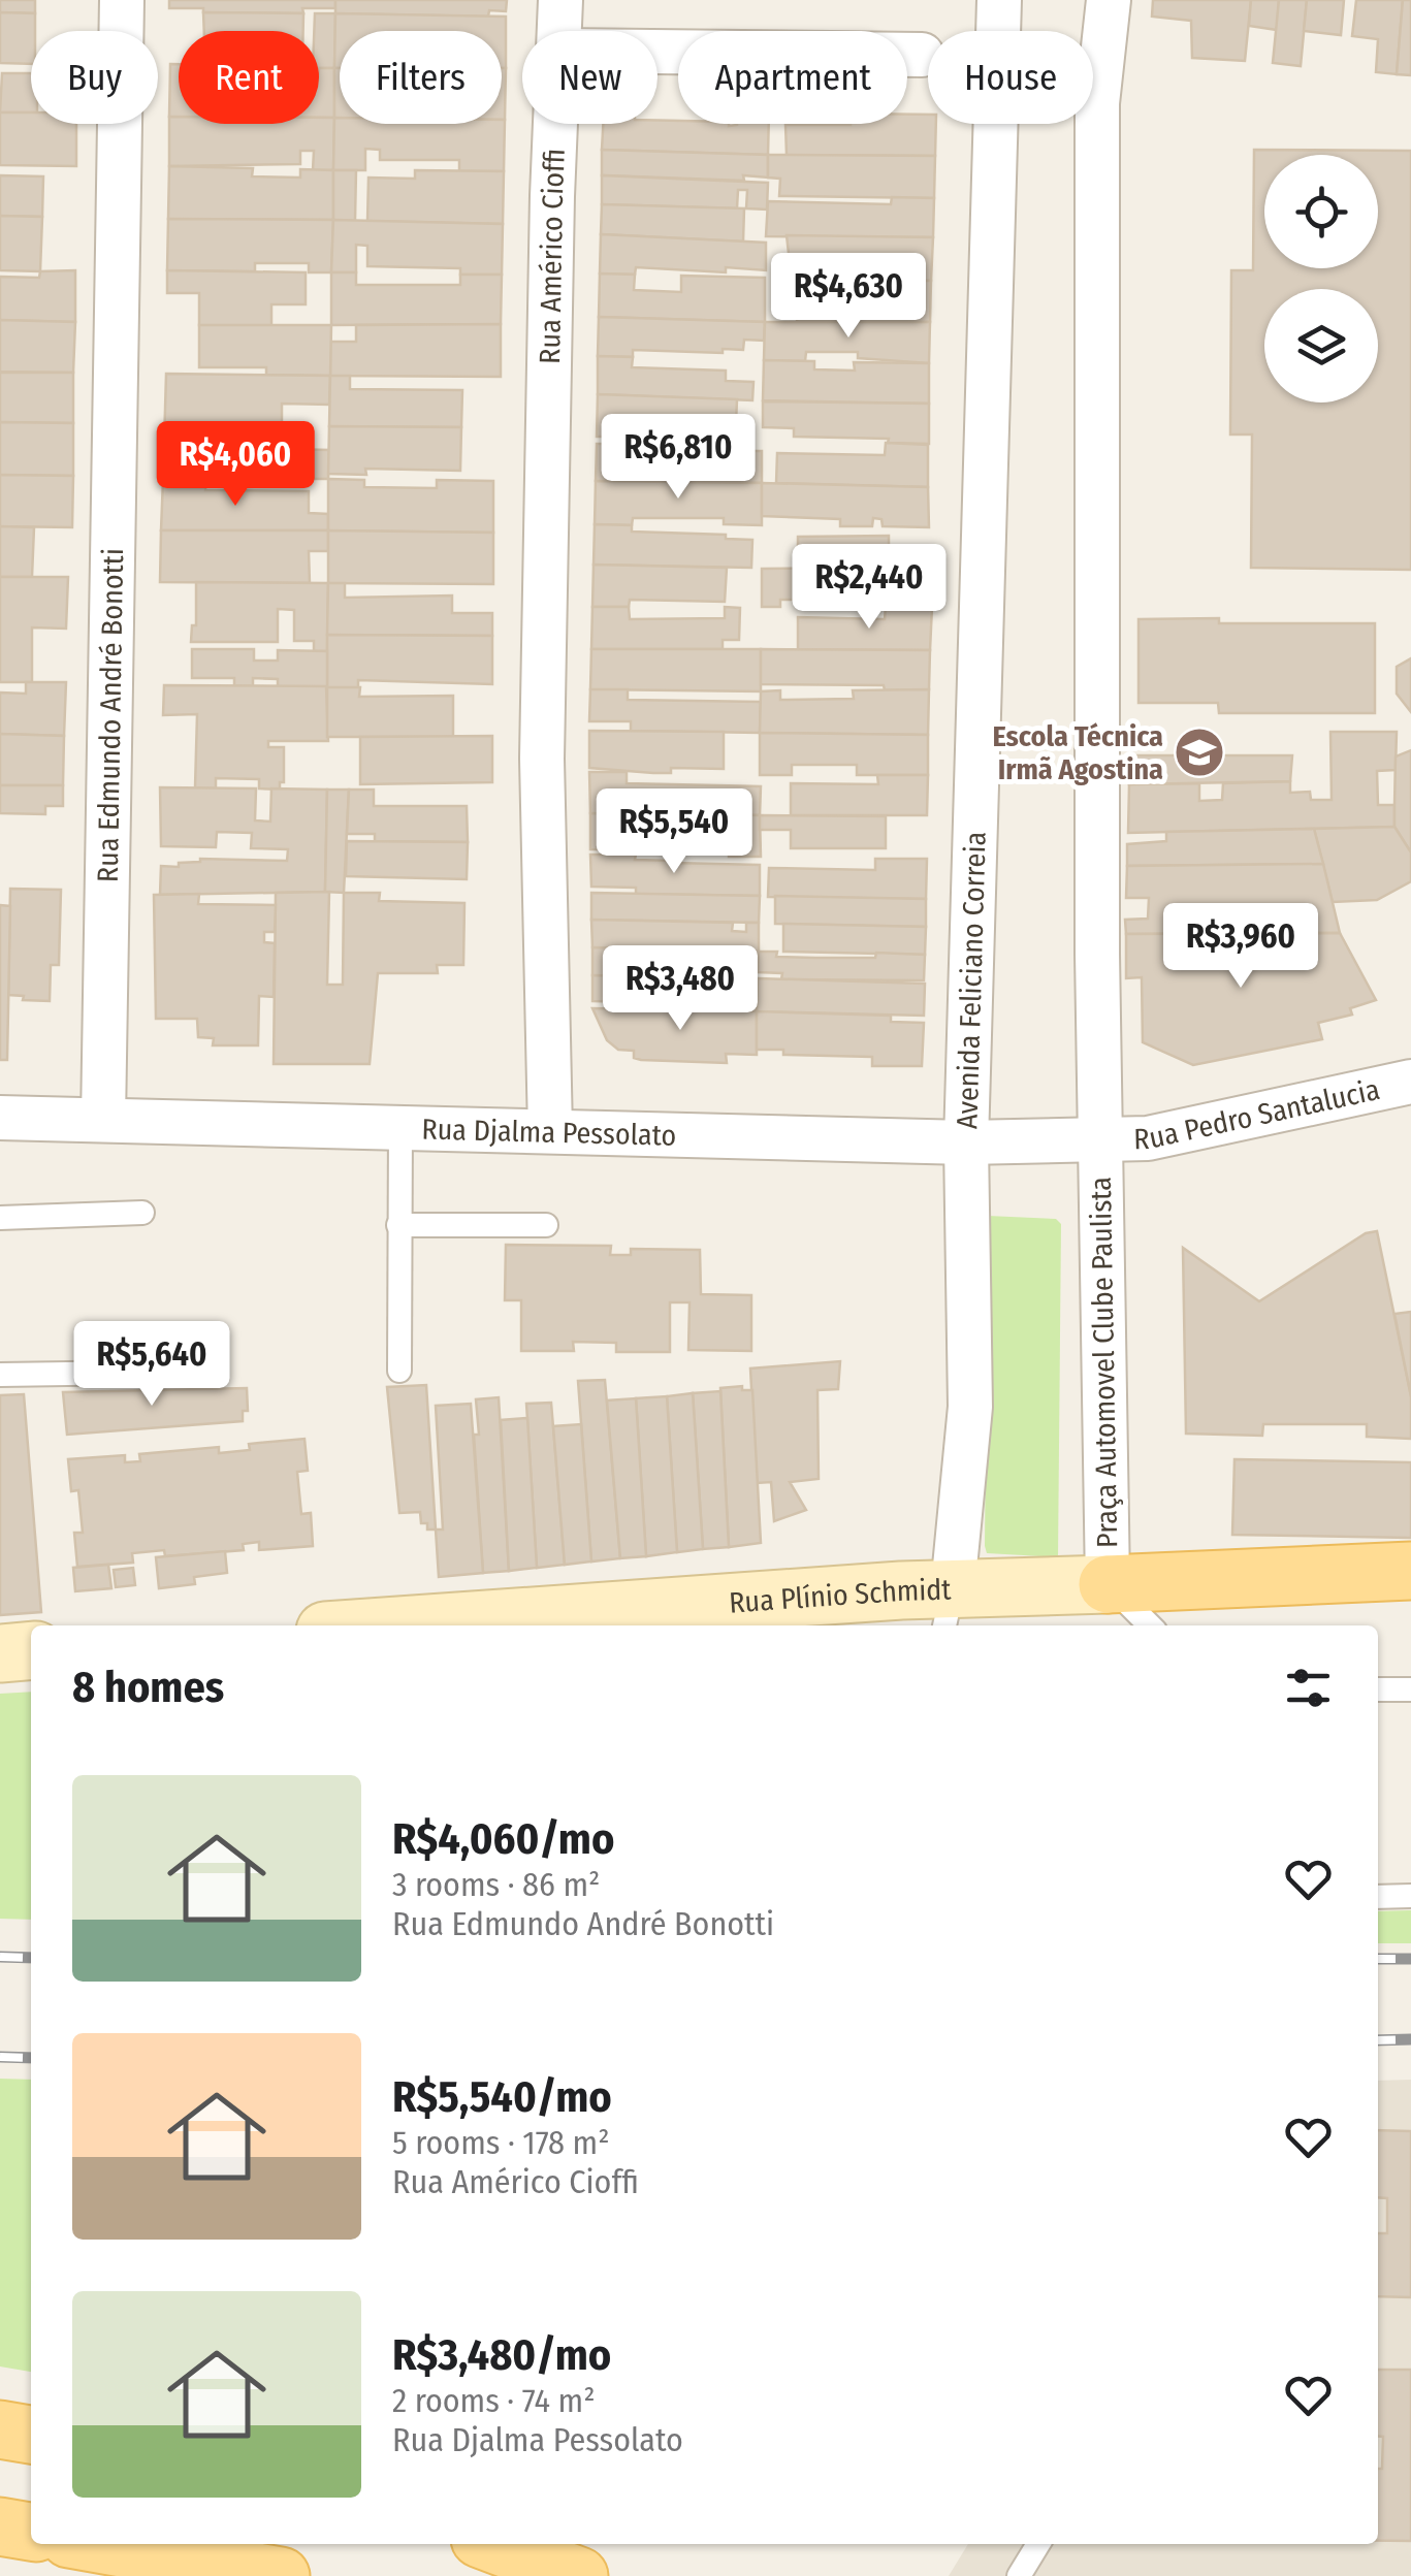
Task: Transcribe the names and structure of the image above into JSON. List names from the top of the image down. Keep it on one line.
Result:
{"streets":{"street":["Rua Américo Cioffi","Rua Edmundo André Bonotti","Avenida Feliciano Correia","Rua Pedro Santalucia","Rua Djalma Pessolato","Praça Automovel Clube Paulista","Rua Plínio Schmidt"]},"crossings":[["Rua Américo Cioffi","Rua Djalma Pessolato"],["Rua Edmundo André Bonotti","Rua Djalma Pessolato"],["Avenida Feliciano Correia","Rua Djalma Pessolato"],["Avenida Feliciano Correia","Rua Plínio Schmidt"],["Rua Pedro Santalucia","Rua Djalma Pessolato"],["Rua Pedro Santalucia","Praça Automovel Clube Paulista"],["Rua Djalma Pessolato","Praça Automovel Clube Paulista"],["Praça Automovel Clube Paulista","Rua Plínio Schmidt"]],"places":{"school or university":["Escola Técnica Irmã Agostina"]},"page":{"chip":["Buy","Rent","Filters","New","Apartment","House"],"price":["R$4,630","R$6,810","R$4,060","R$2,440","R$5,540","R$3,960","R$3,480","R$5,640"],"heading":"8 homes","list":[{"name":"R$4,060/mo","note":"3 rooms · 86 m² · Rua Edmundo André Bonotti"},{"name":"R$5,540/mo","note":"5 rooms · 178 m² · Rua Américo Cioffi"},{"name":"R$3,480/mo","note":"2 rooms · 74 m² · Rua Djalma Pessolato"}]}}
